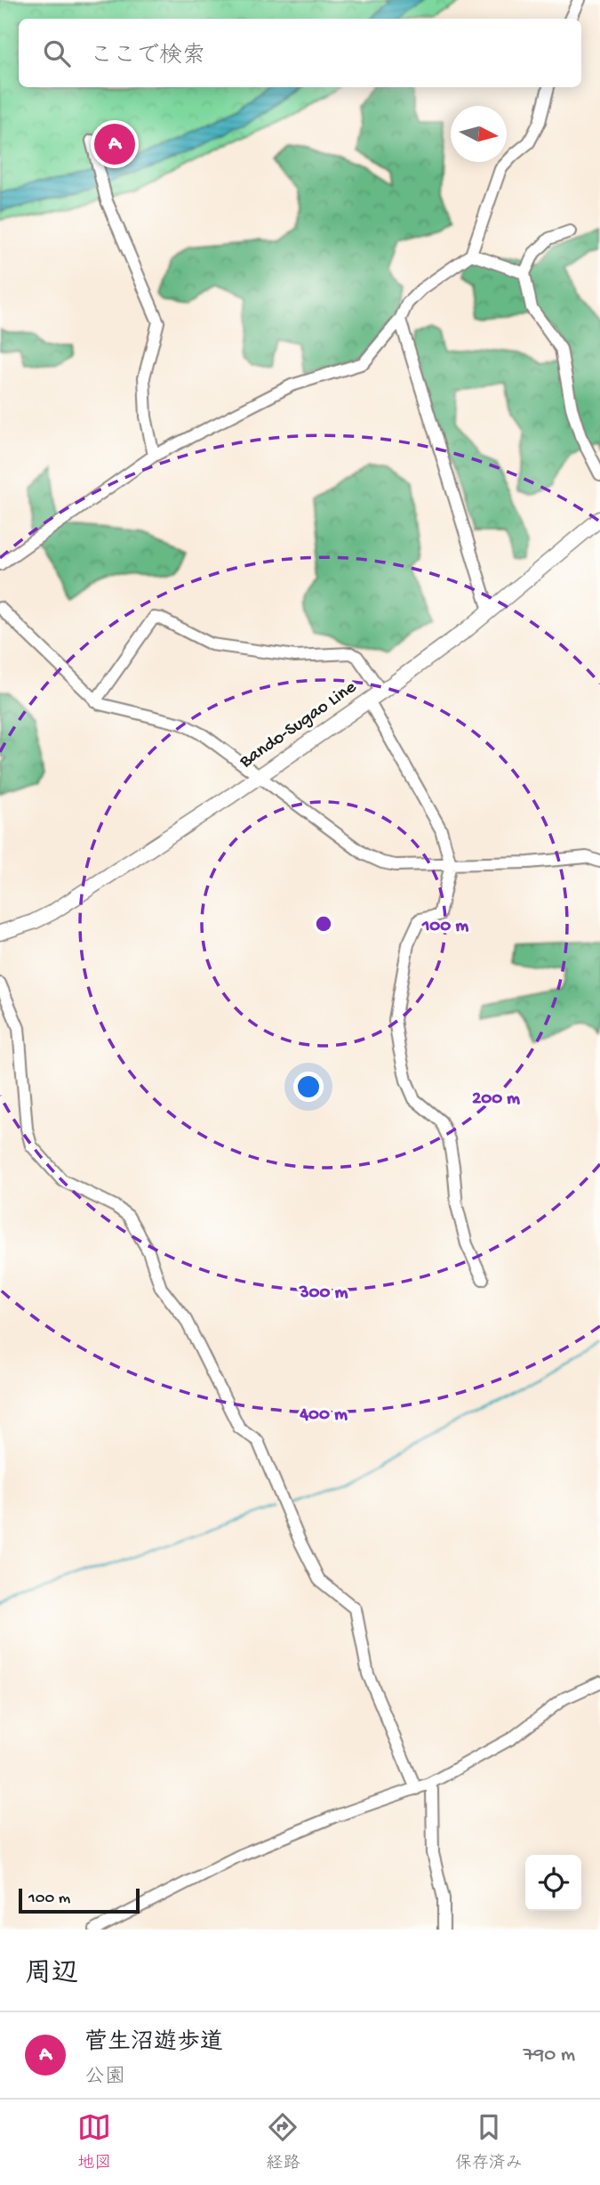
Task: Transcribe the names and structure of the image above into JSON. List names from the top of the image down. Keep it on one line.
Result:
{"streets":{"main road":["Bando-Sugao Line"]},"scale_bar":"100 m","north":"right","page":{"search":"ここで検索","pins":"A","scale":"100 m","heading":"周辺","list":[{"mark":"A","name":"菅生沼遊歩道","note":"公園","value":"790 m"}],"nav":["地図","経路","保存済み"]},"rings":["100 m","200 m","300 m","400 m"]}
